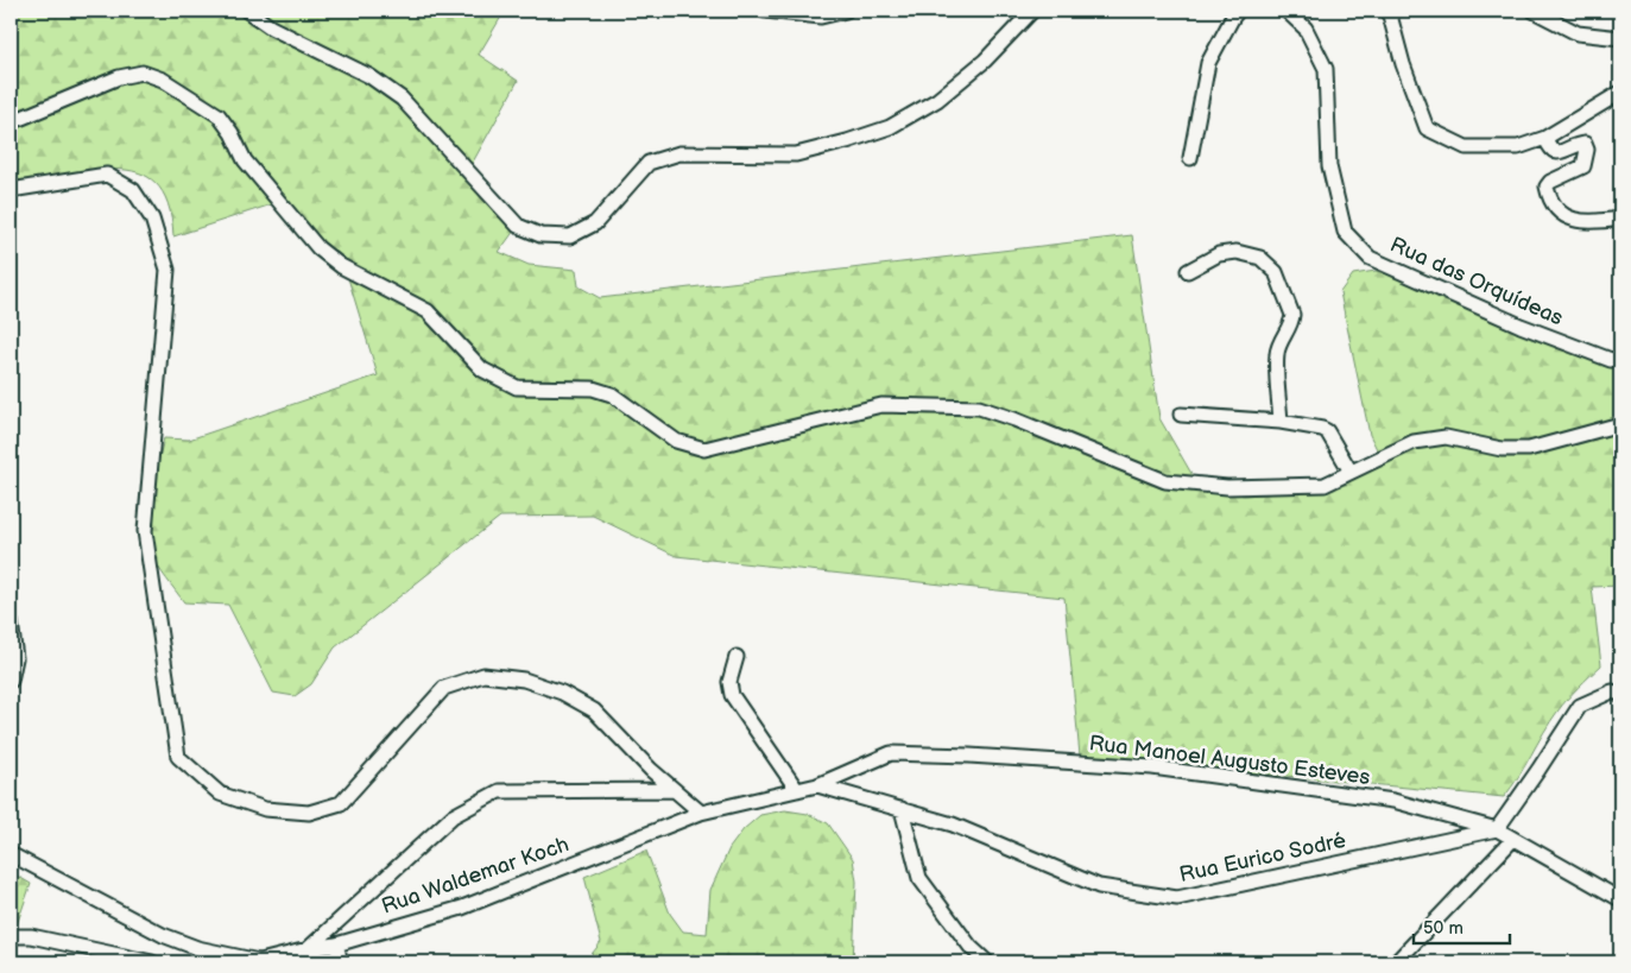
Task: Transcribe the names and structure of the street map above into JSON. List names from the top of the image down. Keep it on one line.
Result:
{"streets":{"street":["Rua das Orquídeas","Rua Manoel Augusto Esteves","Rua Eurico Sodré","Rua Waldemar Koch"]},"crossings":[["Rua Manoel Augusto Esteves","Rua Eurico Sodré"],["Rua Eurico Sodré","Rua Waldemar Koch"]],"scale_bar":"50 m"}
